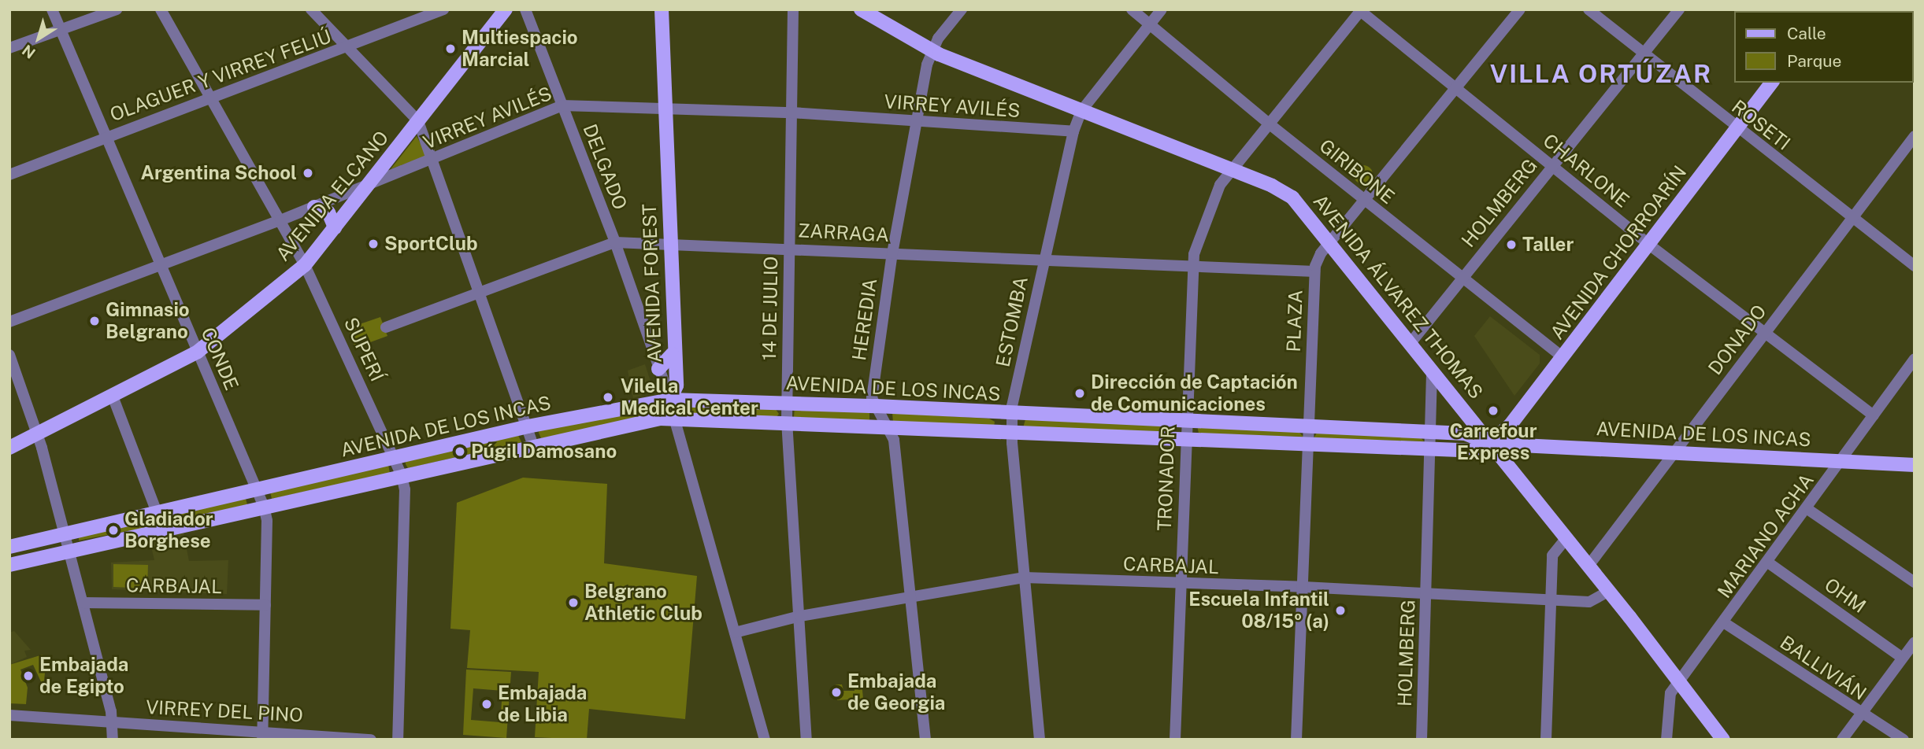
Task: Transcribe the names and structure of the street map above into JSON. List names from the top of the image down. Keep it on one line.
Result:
{"streets":{"main road":["AVENIDA ELCANO","AVENIDA CHORROARÍN","AVENIDA FOREST","AVENIDA ÁLVAREZ THOMAS","AVENIDA DE LOS INCAS"],"street":["OLAGUER Y VIRREY FELIÚ","VIRREY AVILÉS","ROSETI","DELGADO","CHARLONE","GIRIBONE","HOLMBERG","ZARRAGA","14 DE JULIO","HEREDIA","PLAZA","ESTOMBA","DONADO","SUPERÍ","CONDE","TRONADOR","MARIANO ACHA","CARBAJAL","OHM","BALLIVIÁN","VIRREY DEL PINO"]},"crossings":[["OLAGUER Y VIRREY FELIÚ","SUPERÍ"],["OLAGUER Y VIRREY FELIÚ","CONDE"],["VIRREY AVILÉS","DELGADO"],["VIRREY AVILÉS","AVENIDA ELCANO"],["VIRREY AVILÉS","AVENIDA FOREST"],["VIRREY AVILÉS","14 DE JULIO"],["VIRREY AVILÉS","HEREDIA"],["VIRREY AVILÉS","ESTOMBA"],["VIRREY AVILÉS","SUPERÍ"],["VIRREY AVILÉS","CONDE"],["ROSETI","HOLMBERG"],["ROSETI","AVENIDA CHORROARÍN"],["ROSETI","DONADO"],["DELGADO","ZARRAGA"],["DELGADO","AVENIDA FOREST"],["DELGADO","AVENIDA DE LOS INCAS"],["CHARLONE","HOLMBERG"],["CHARLONE","AVENIDA CHORROARÍN"],["CHARLONE","PLAZA"],["CHARLONE","DONADO"],["CHARLONE","TRONADOR"],["CHARLONE","MARIANO ACHA"],["GIRIBONE","HOLMBERG"],["GIRIBONE","AVENIDA CHORROARÍN"],["GIRIBONE","PLAZA"],["GIRIBONE","ESTOMBA"],["GIRIBONE","TRONADOR"],["AVENIDA ELCANO","SUPERÍ"],["AVENIDA ELCANO","CONDE"],["HOLMBERG","AVENIDA ÁLVAREZ THOMAS"],["HOLMBERG","AVENIDA DE LOS INCAS"],["HOLMBERG","CARBAJAL"],["ZARRAGA","AVENIDA FOREST"],["ZARRAGA","14 DE JULIO"],["ZARRAGA","HEREDIA"],["ZARRAGA","PLAZA"],["ZARRAGA","ESTOMBA"],["ZARRAGA","TRONADOR"],["AVENIDA CHORROARÍN","AVENIDA ÁLVAREZ THOMAS"],["AVENIDA CHORROARÍN","AVENIDA DE LOS INCAS"],["AVENIDA FOREST","AVENIDA DE LOS INCAS"],["AVENIDA FOREST","CARBAJAL"],["AVENIDA ÁLVAREZ THOMAS","HEREDIA"],["AVENIDA ÁLVAREZ THOMAS","PLAZA"],["AVENIDA ÁLVAREZ THOMAS","ESTOMBA"],["AVENIDA ÁLVAREZ THOMAS","DONADO"],["AVENIDA ÁLVAREZ THOMAS","AVENIDA DE LOS INCAS"],["AVENIDA ÁLVAREZ THOMAS","TRONADOR"],["AVENIDA ÁLVAREZ THOMAS","MARIANO ACHA"],["AVENIDA ÁLVAREZ THOMAS","CARBAJAL"],["14 DE JULIO","AVENIDA DE LOS INCAS"],["14 DE JULIO","CARBAJAL"],["HEREDIA","AVENIDA DE LOS INCAS"],["HEREDIA","CARBAJAL"],["PLAZA","AVENIDA DE LOS INCAS"],["PLAZA","CARBAJAL"],["ESTOMBA","AVENIDA DE LOS INCAS"],["ESTOMBA","CARBAJAL"],["DONADO","AVENIDA DE LOS INCAS"],["SUPERÍ","AVENIDA DE LOS INCAS"],["CONDE","AVENIDA DE LOS INCAS"],["CONDE","CARBAJAL"],["CONDE","VIRREY DEL PINO"],["AVENIDA DE LOS INCAS","TRONADOR"],["AVENIDA DE LOS INCAS","MARIANO ACHA"],["TRONADOR","CARBAJAL"],["MARIANO ACHA","OHM"],["MARIANO ACHA","BALLIVIÁN"]],"districts":["VILLA ORTÚZAR"],"places":["Multiespacio Marcial","Argentina School","SportClub","Taller","Gimnasio Belgrano","Dirección de Captación de Comunicaciones","Vilella Medical Center","Carrefour Express","Púgil Damosano","Gladiador Borghese","Belgrano Athletic Club","Escuela Infantil 08/15º (a)","Embajada de Egipto","Embajada de Georgia","Embajada de Libia"],"legend":["Calle","Parque"],"north":"bottom left"}
